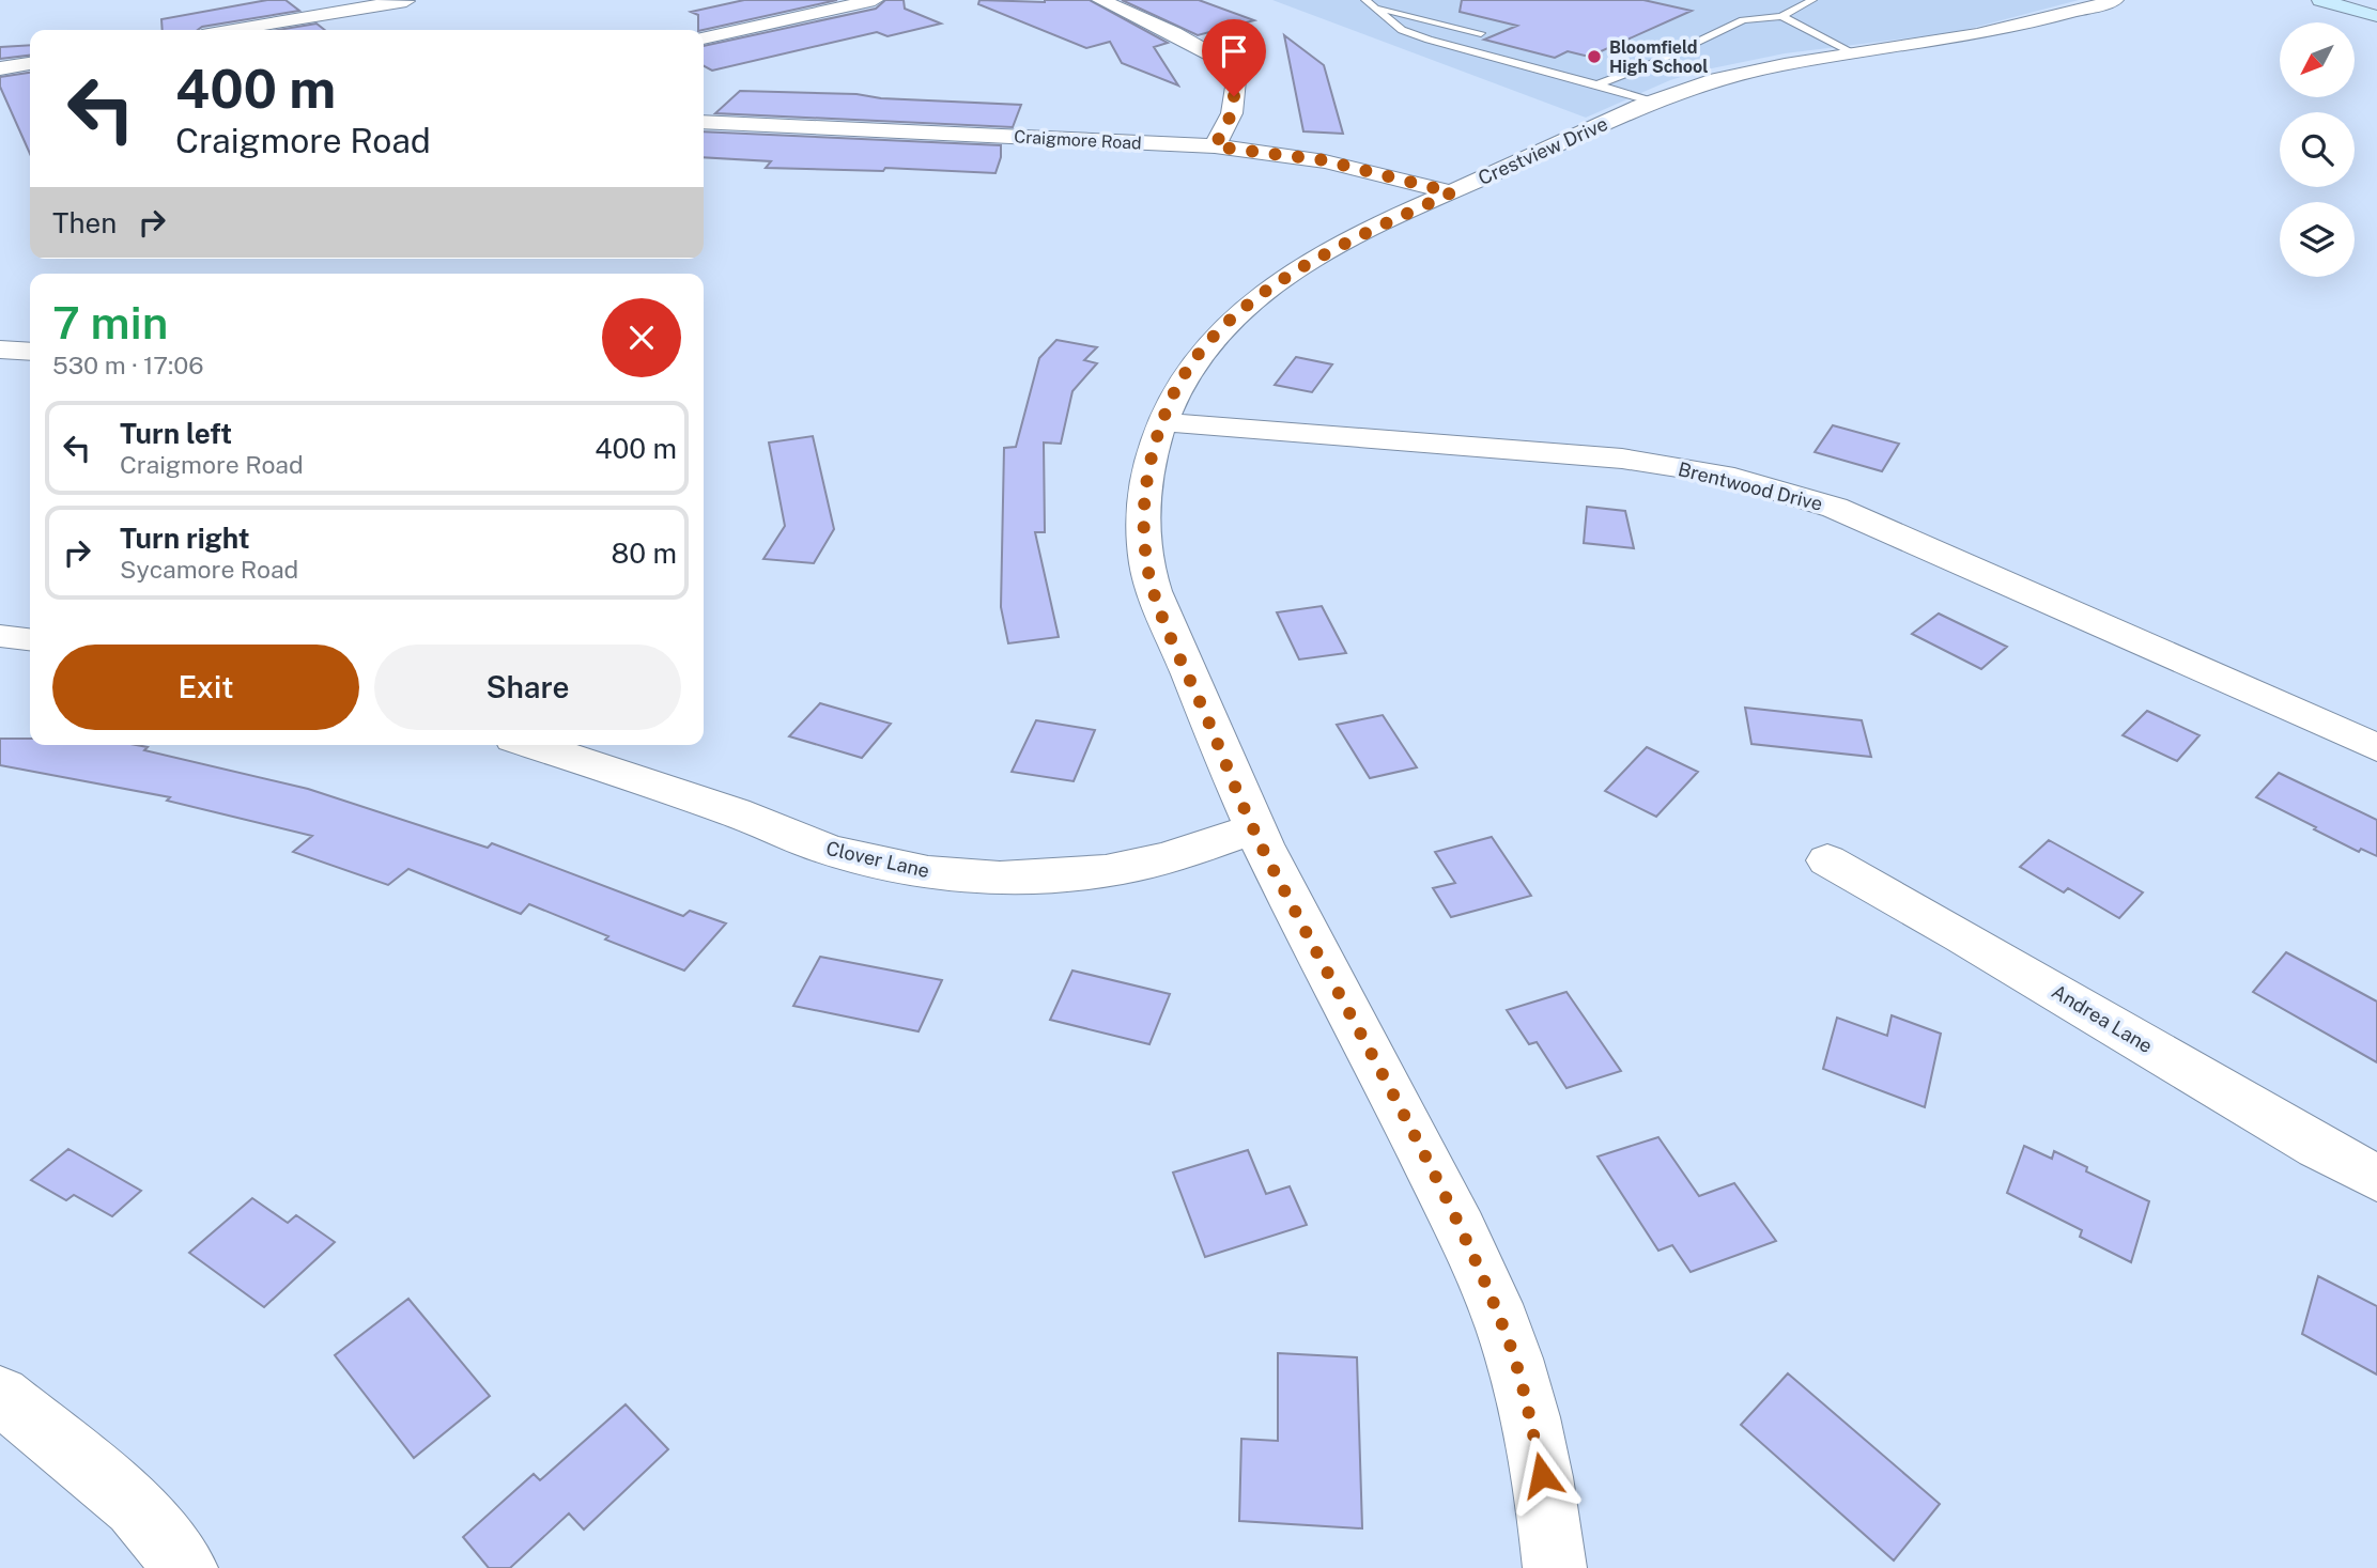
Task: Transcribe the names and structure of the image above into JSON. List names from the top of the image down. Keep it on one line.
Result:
{"streets":{"street":["Craigmore Road","Crestview Drive","Brentwood Drive","Clover Lane","Andrea Lane"]},"crossings":[["Craigmore Road","Crestview Drive"],["Crestview Drive","Brentwood Drive"],["Crestview Drive","Clover Lane"]],"places":["Bloomfield High School"],"north":"bottom left","page":{"turn":["400 m","Craigmore Road"],"then":"Then","heading":["7 min","530 m · 17:06"],"list":[{"name":"Turn left","note":"Craigmore Road","value":"400 m"},{"name":"Turn right","note":"Sycamore Road","value":"80 m"}],"buttons":["Exit","Share"]}}
